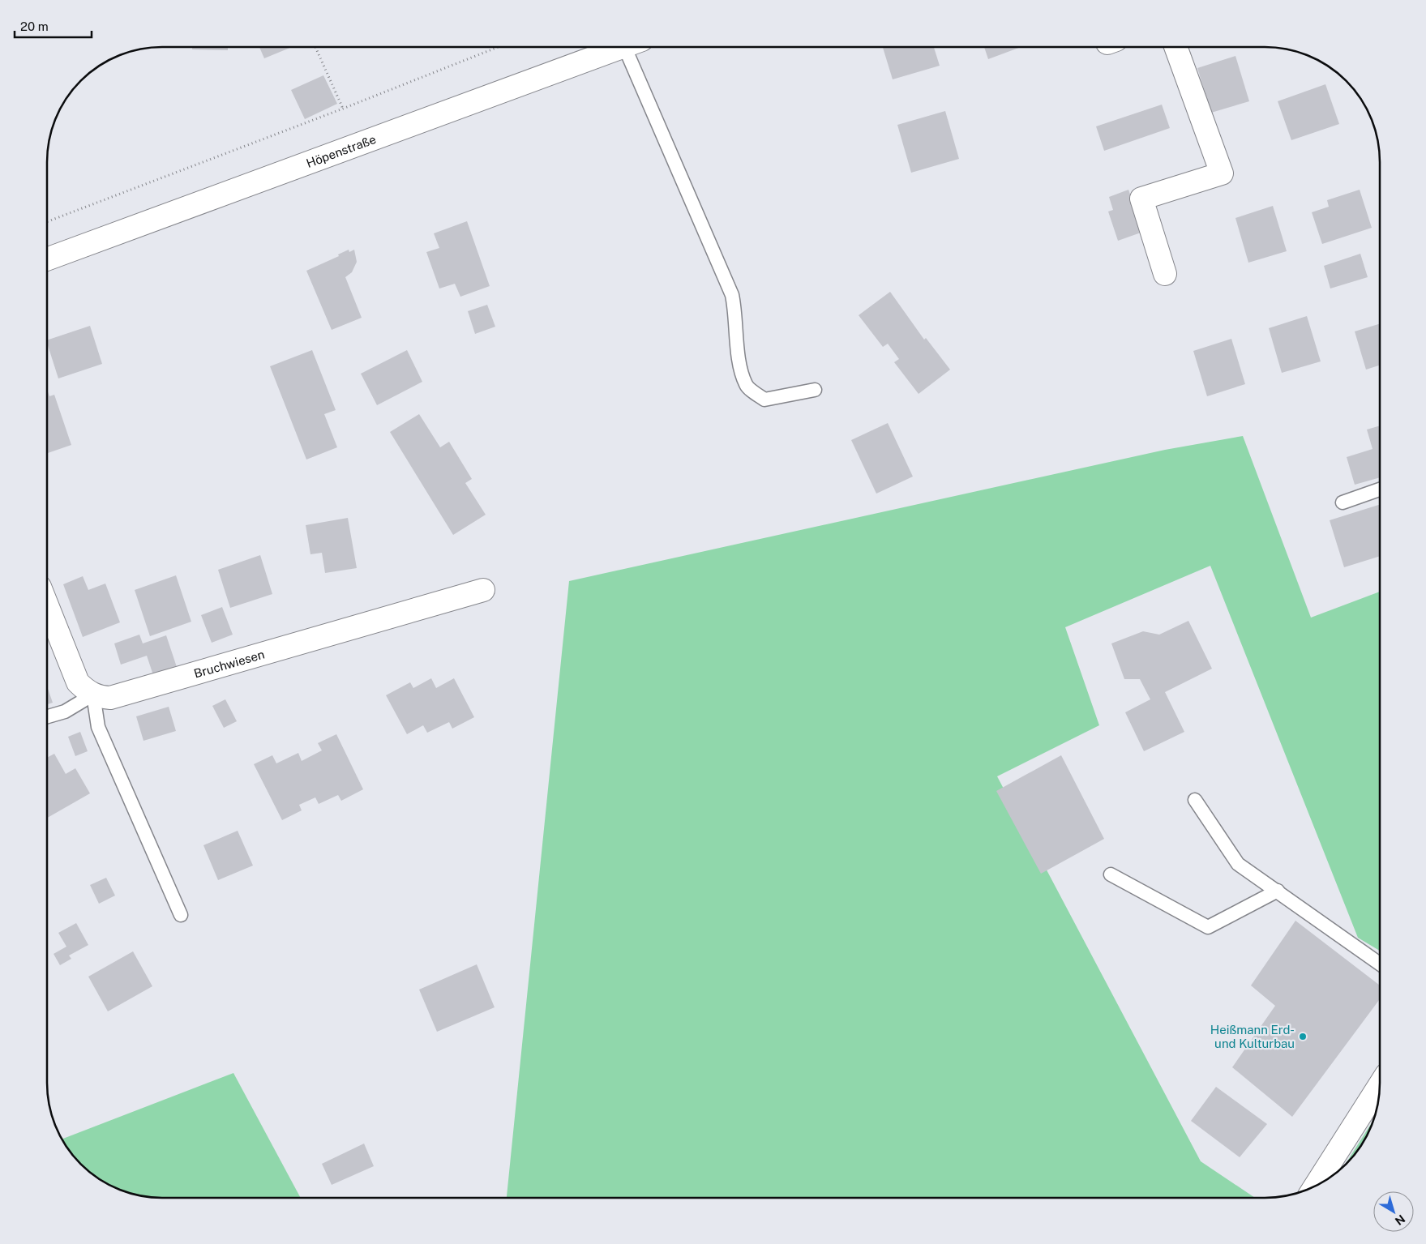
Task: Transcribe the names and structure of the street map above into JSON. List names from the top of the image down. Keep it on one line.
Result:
{"streets":{"street":["Höpenstraße","Bruchwiesen"]},"places":["Heißmann Erd- und Kulturbau"],"scale_bar":"20 m","north":"bottom right"}
